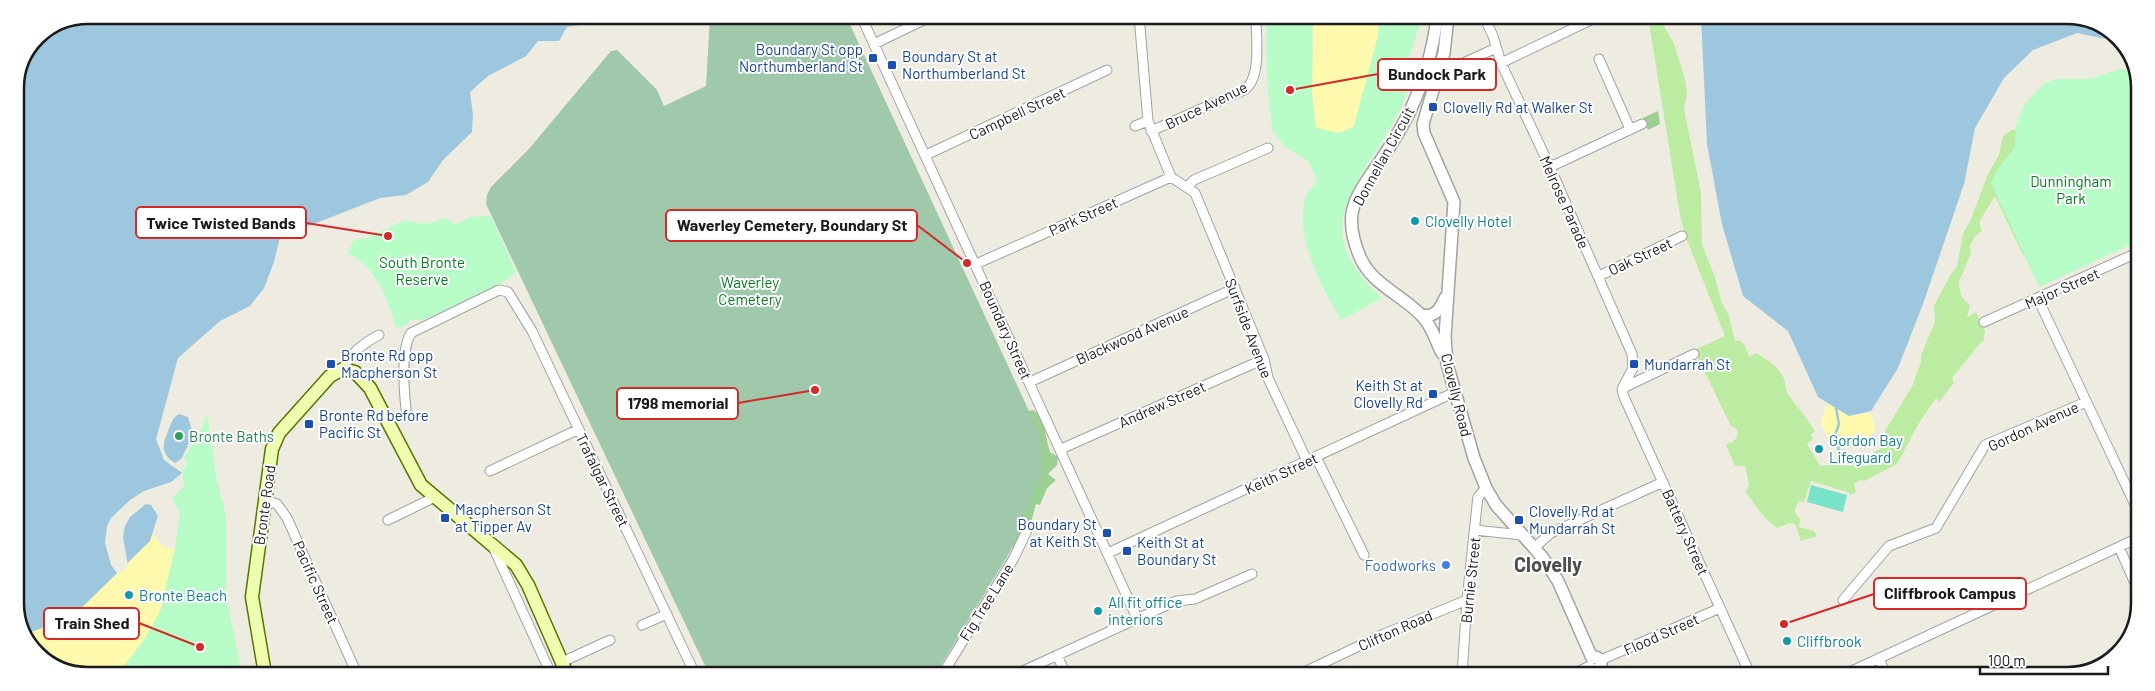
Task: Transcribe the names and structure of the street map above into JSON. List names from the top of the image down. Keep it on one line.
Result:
{"streets":{"main road":["Bronte Road"],"street":["Bruce Avenue","Campbell Street","Donnellan Circuit","Melrose Parade","Park Street","Oak Street","Major Street","Surfside Avenue","Boundary Street","Blackwood Avenue","Clovelly Road","Andrew Street","Gordon Avenue","Keith Street","Trafalgar Street","Battery Street","Burnie Street","Pacific Street","Fig Tree Lane","Clifton Road","Flood Street"]},"crossings":[["Campbell Street","Boundary Street"],["Donnellan Circuit","Clovelly Road"],["Melrose Parade","Oak Street"],["Melrose Parade","Battery Street"],["Park Street","Boundary Street"],["Surfside Avenue","Blackwood Avenue"],["Surfside Avenue","Andrew Street"],["Surfside Avenue","Keith Street"],["Boundary Street","Blackwood Avenue"],["Boundary Street","Andrew Street"],["Boundary Street","Keith Street"],["Clovelly Road","Keith Street"],["Clovelly Road","Burnie Street"],["Clovelly Road","Flood Street"],["Bronte Road","Pacific Street"],["Battery Street","Flood Street"],["Burnie Street","Clifton Road"]],"districts":["Clovelly"],"parks":["Dunningham Park","South Bronte Reserve","Waverley Cemetery"],"places":{"transit":["Boundary St opp Northumberland St","Boundary St at Northumberland St","Clovelly Rd at Walker St","Bronte Rd opp Macpherson St","Mundarrah St","Keith St at Clovelly Rd","Bronte Rd before Pacific St","Macpherson St at Tipper Av","Clovelly Rd at Mundarrah St","Boundary St at Keith St","Keith St at Boundary St"],"other":["Bundock Park","Clovelly Hotel","Twice Twisted Bands","Waverley Cemetery, Boundary St","1798 memorial","Bronte Baths","Gordon Bay Lifeguard","Foodworks","Bronte Beach","All fit office interiors","Cliffbrook Campus","Cliffbrook","Train Shed"]},"scale_bar":"100 m"}
